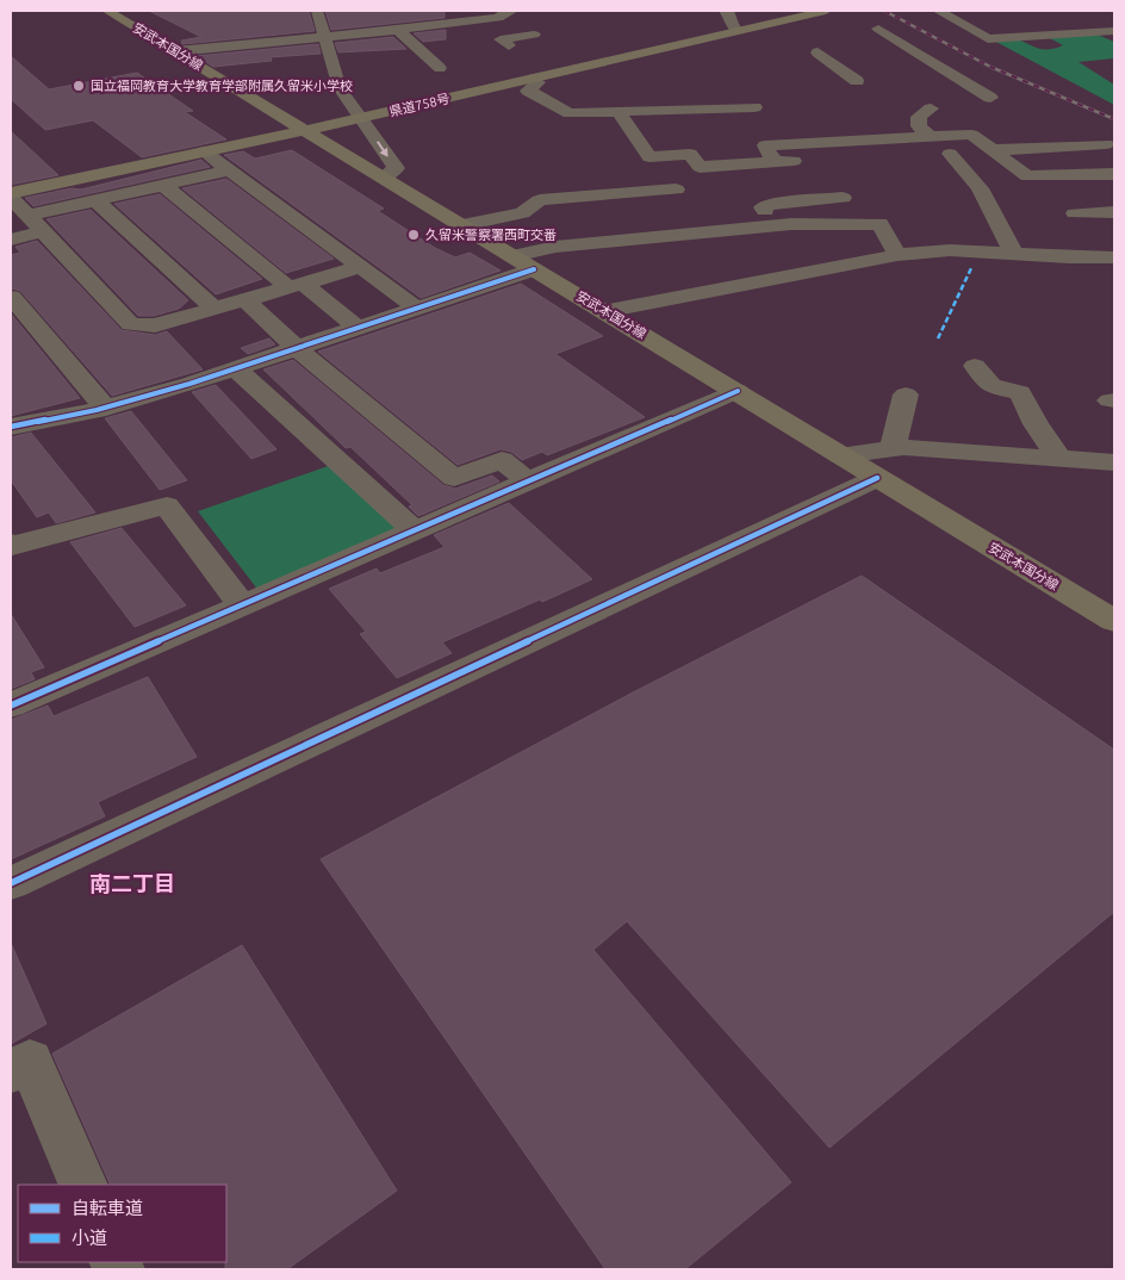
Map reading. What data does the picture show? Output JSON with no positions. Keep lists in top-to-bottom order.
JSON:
{
  "streets": {
    "main road": ["安武本国分線", "県道758号"]
  },
  "crossings": [
    ["安武本国分線", "県道758号"]
  ],
  "districts": ["南二丁目"],
  "places": ["国立福岡教育大学教育学部附属久留米小学校", "久留米警察署西町交番"],
  "legend": ["自転車道", "小道"]
}
